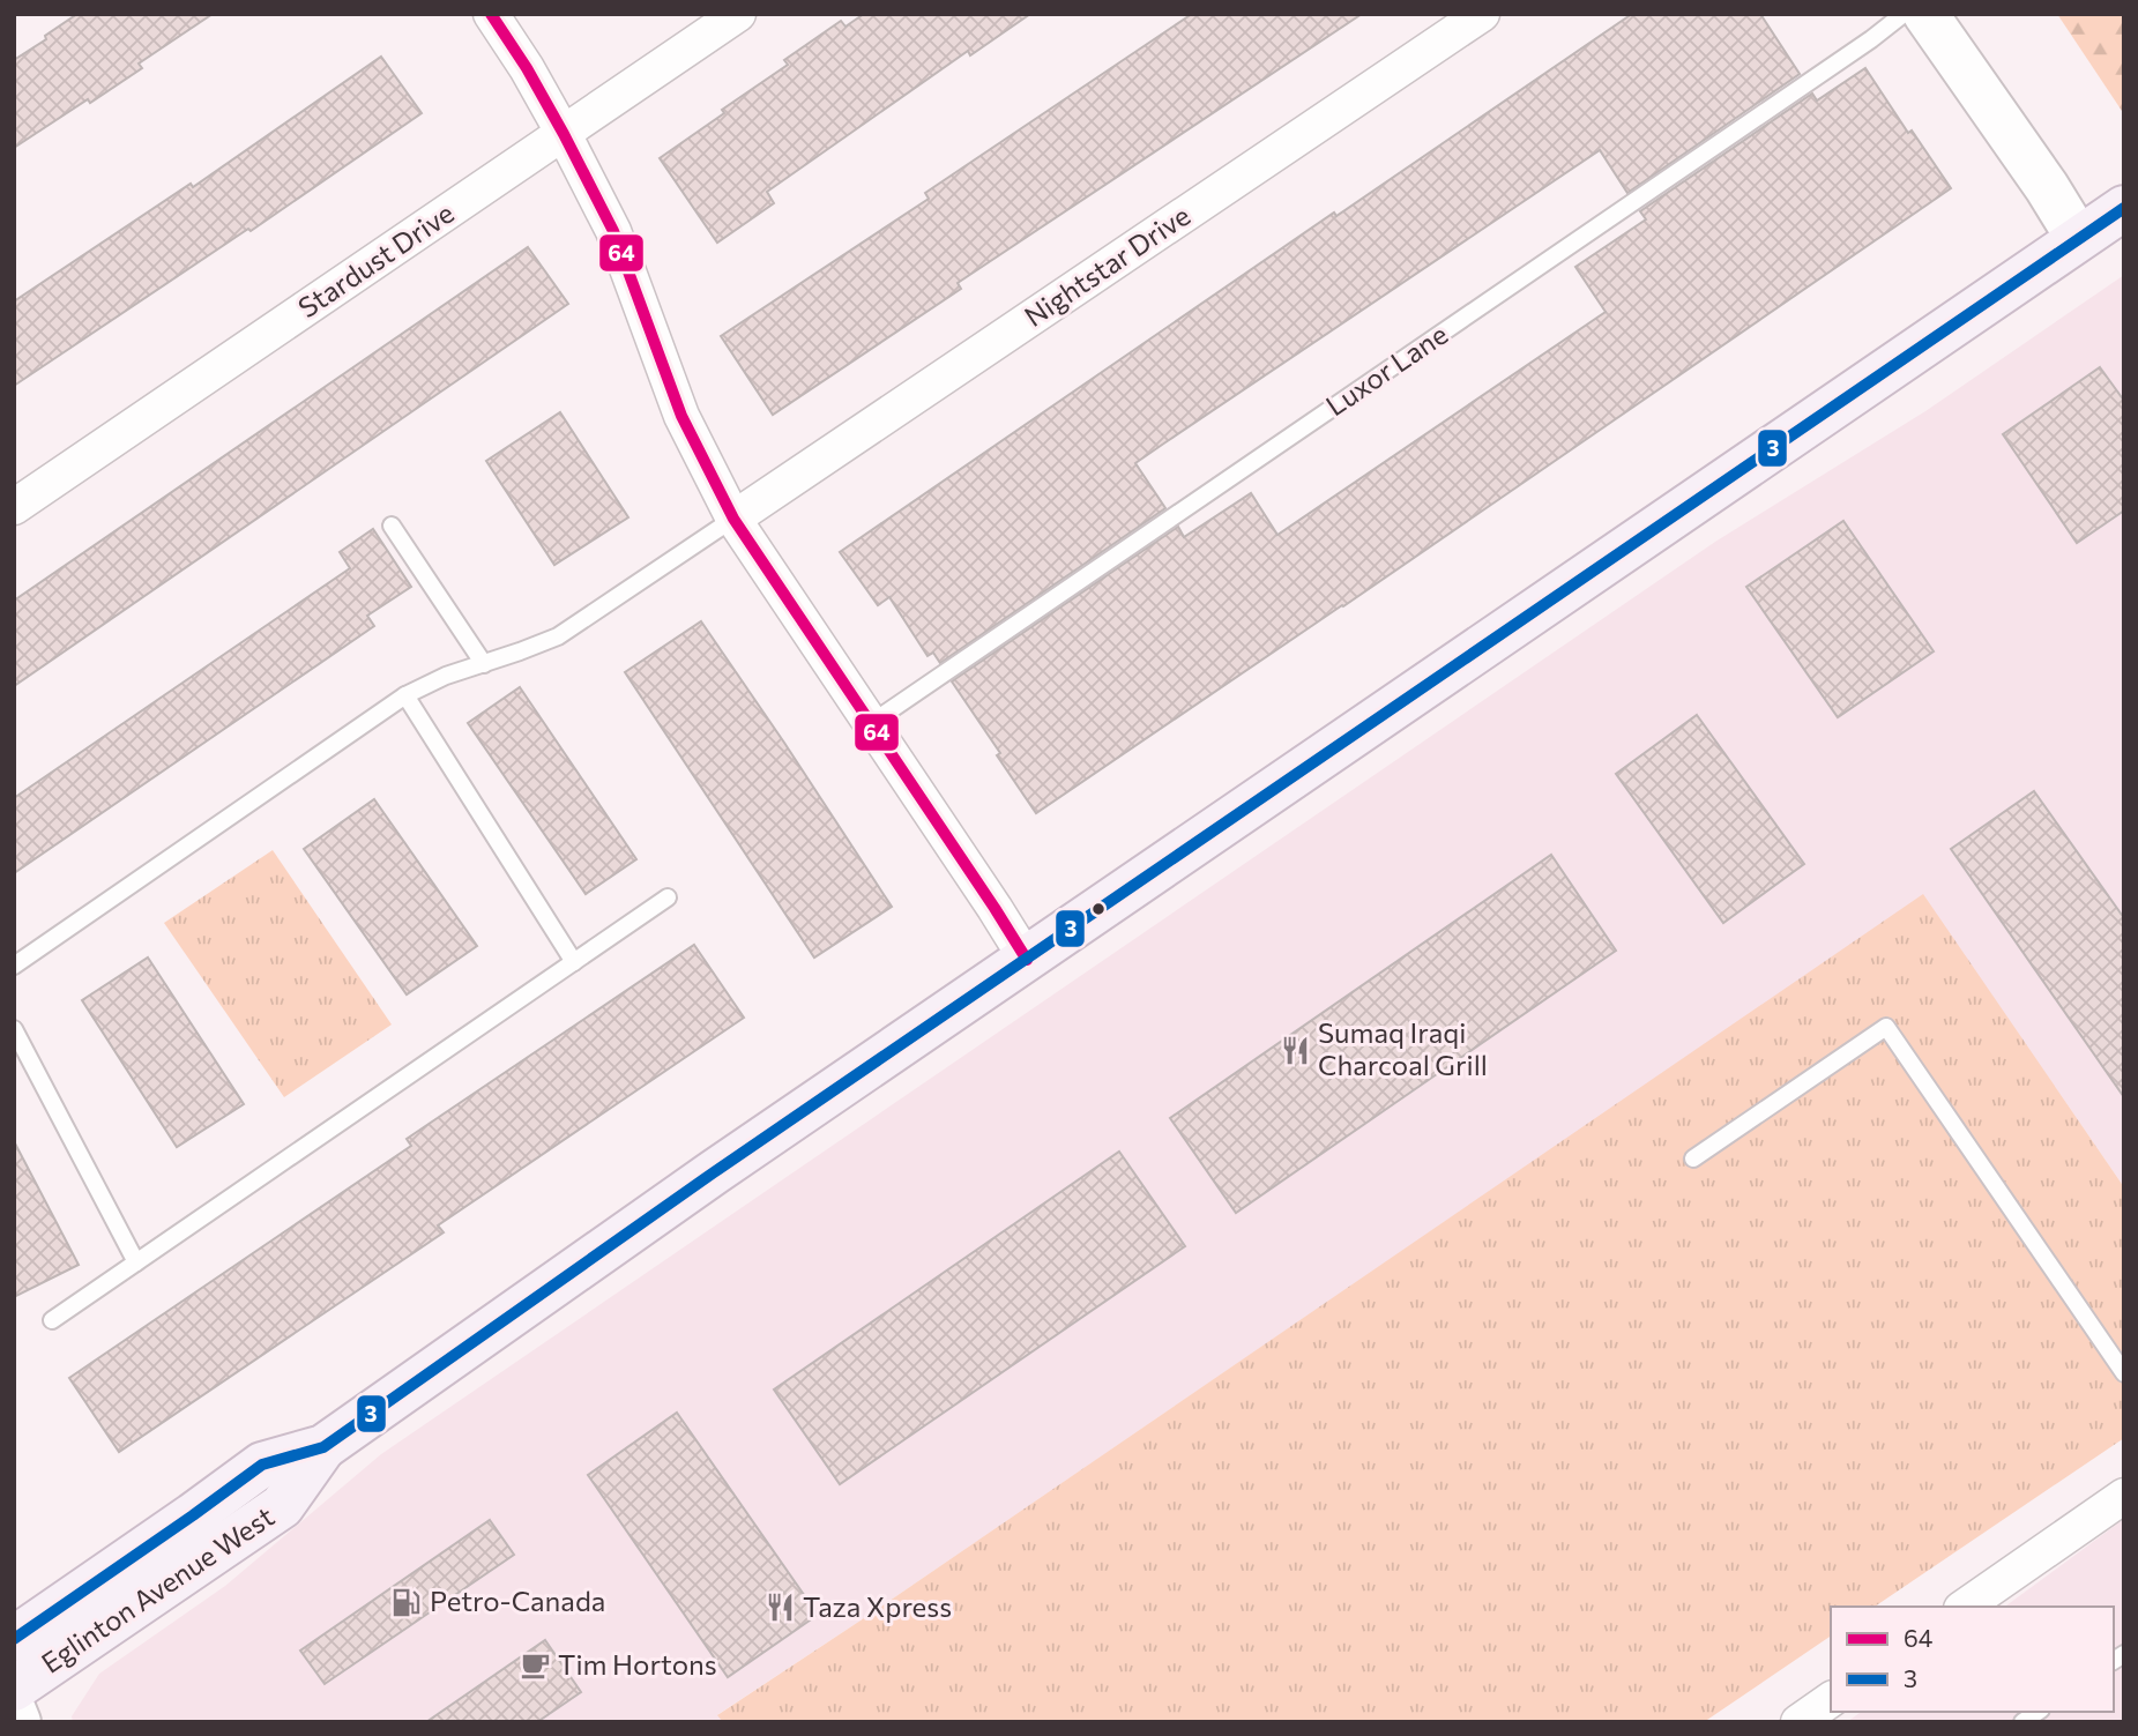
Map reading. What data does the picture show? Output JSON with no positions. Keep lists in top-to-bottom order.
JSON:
{
  "streets": {
    "main road": ["Eglinton Avenue West"],
    "street": ["Stardust Drive", "Nightstar Drive"],
    "lane": ["Luxor Lane"]
  },
  "places": {
    "restaurant": ["Sumaq Iraqi Charcoal Grill", "Taza Xpress"],
    "fuel station": ["Petro-Canada"],
    "cafe": ["Tim Hortons"]
  },
  "lines": ["transit line 64", "transit line 3"],
  "legend": ["64", "3"]
}
